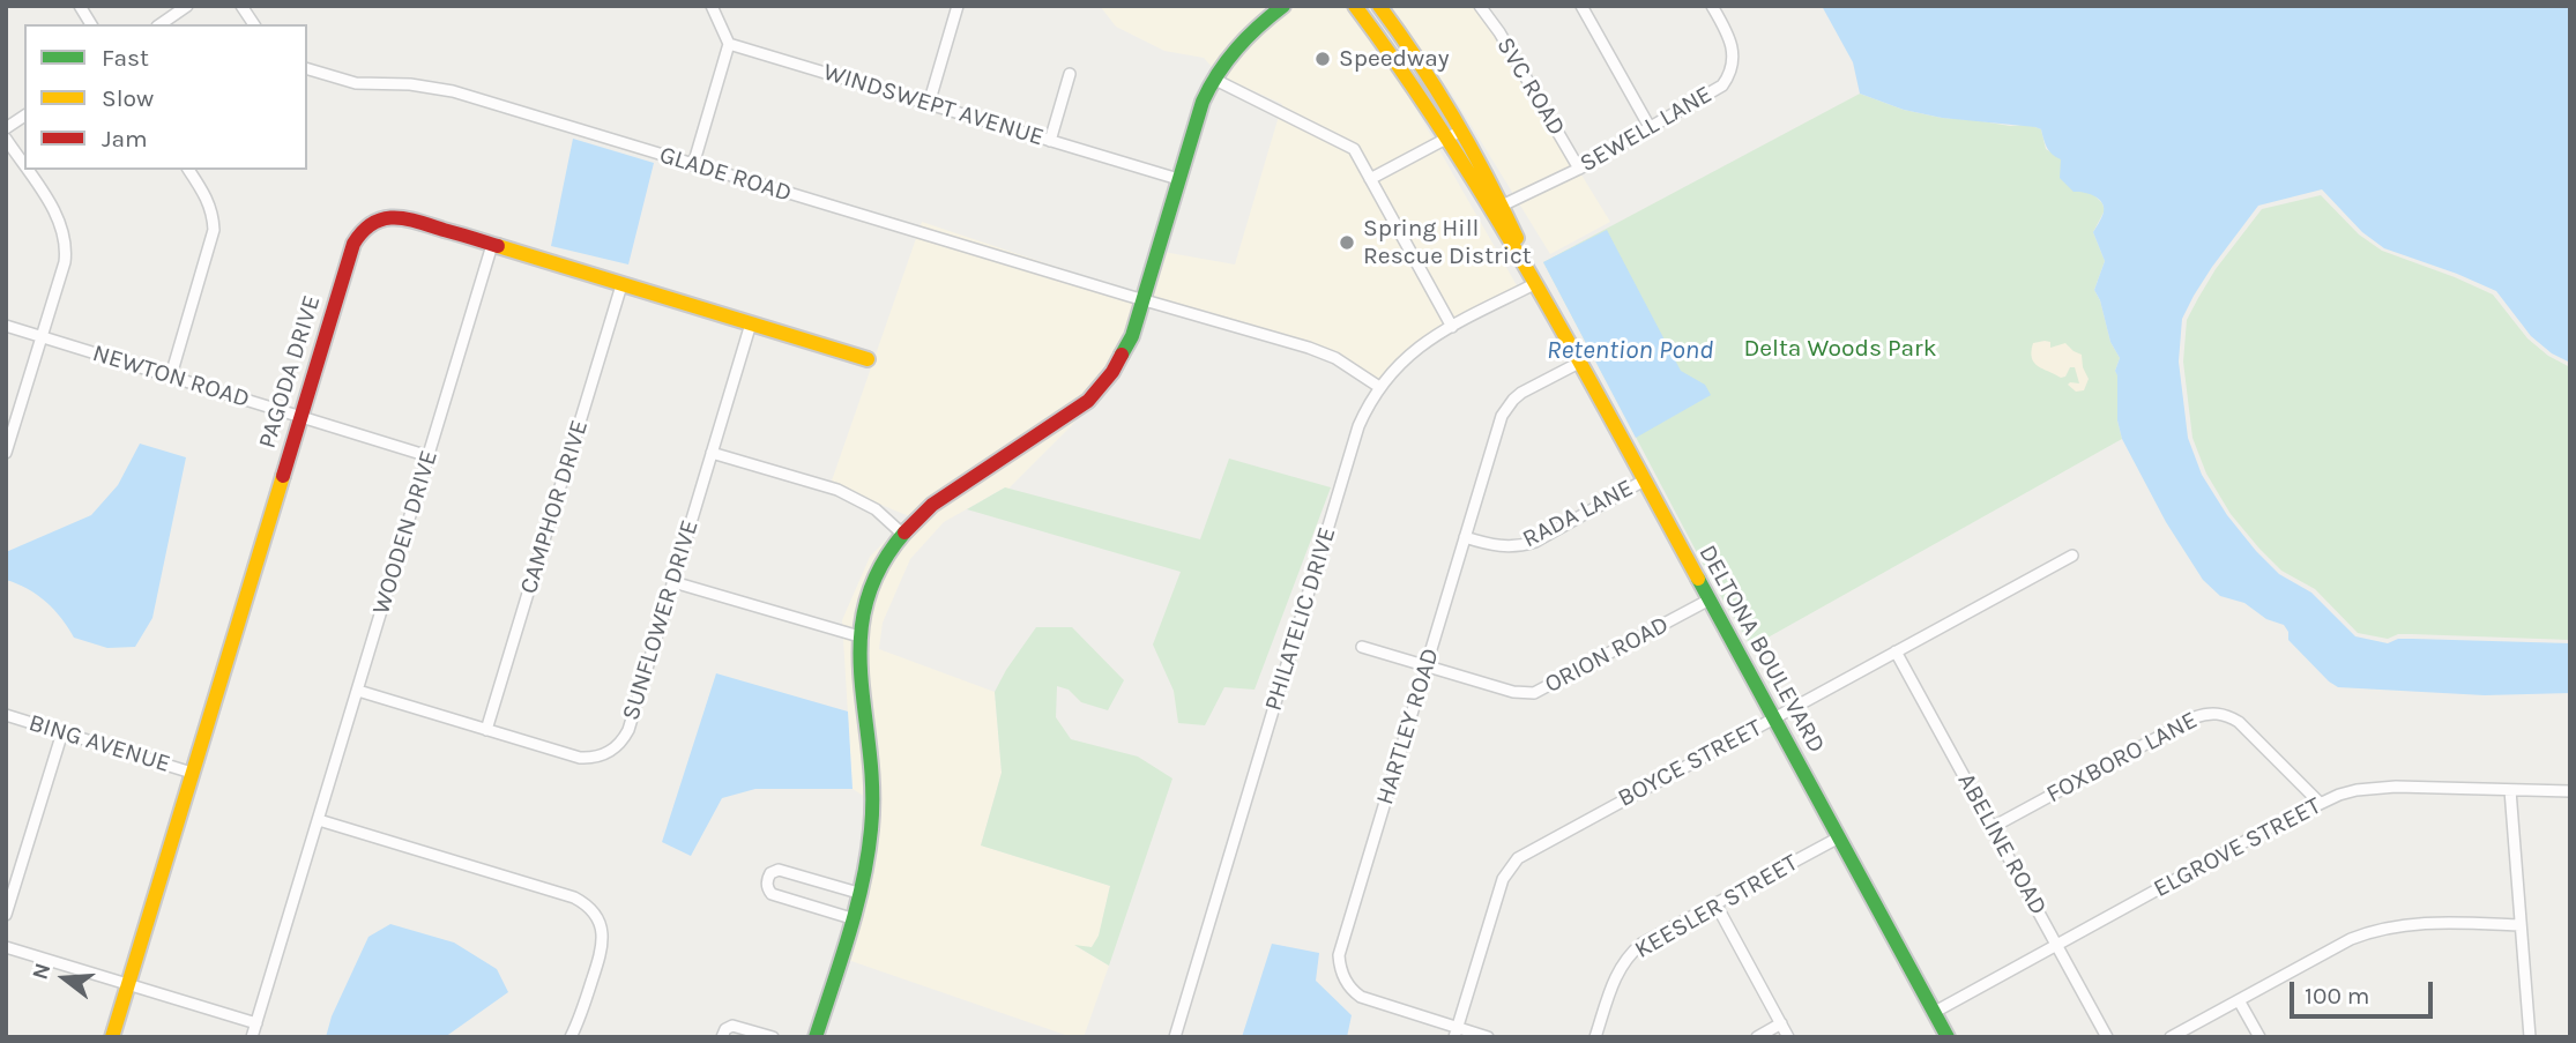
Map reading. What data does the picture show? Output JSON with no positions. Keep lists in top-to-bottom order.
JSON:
{
  "streets": {
    "main road": ["PAGODA DRIVE", "DELTONA BOULEVARD"],
    "street": [
      "SVC ROAD",
      "WINDSWEPT AVENUE",
      "SEWELL LANE",
      "GLADE ROAD",
      "NEWTON ROAD",
      "CAMPHOR DRIVE",
      "RADA LANE",
      "WOODEN DRIVE",
      "PHILATELIC DRIVE",
      "SUNFLOWER DRIVE",
      "ORION ROAD",
      "HARTLEY ROAD",
      "BING AVENUE",
      "FOXBORO LANE",
      "BOYCE STREET",
      "ABELINE ROAD",
      "ELGROVE STREET",
      "KEESLER STREET"
    ]
  },
  "crossings": [
    ["SVC ROAD", "SEWELL LANE"],
    ["SEWELL LANE", "DELTONA BOULEVARD"],
    ["GLADE ROAD", "PHILATELIC DRIVE"],
    ["PAGODA DRIVE", "NEWTON ROAD"],
    ["PAGODA DRIVE", "CAMPHOR DRIVE"],
    ["PAGODA DRIVE", "WOODEN DRIVE"],
    ["PAGODA DRIVE", "SUNFLOWER DRIVE"],
    ["PAGODA DRIVE", "BING AVENUE"],
    ["NEWTON ROAD", "WOODEN DRIVE"],
    ["CAMPHOR DRIVE", "SUNFLOWER DRIVE"],
    ["RADA LANE", "DELTONA BOULEVARD"],
    ["RADA LANE", "HARTLEY ROAD"],
    ["WOODEN DRIVE", "SUNFLOWER DRIVE"],
    ["PHILATELIC DRIVE", "DELTONA BOULEVARD"],
    ["DELTONA BOULEVARD", "ORION ROAD"],
    ["DELTONA BOULEVARD", "HARTLEY ROAD"],
    ["DELTONA BOULEVARD", "BOYCE STREET"],
    ["DELTONA BOULEVARD", "ELGROVE STREET"],
    ["DELTONA BOULEVARD", "KEESLER STREET"],
    ["ORION ROAD", "HARTLEY ROAD"],
    ["HARTLEY ROAD", "BOYCE STREET"],
    ["FOXBORO LANE", "ABELINE ROAD"],
    ["FOXBORO LANE", "ELGROVE STREET"],
    ["BOYCE STREET", "ABELINE ROAD"],
    ["ABELINE ROAD", "ELGROVE STREET"]
  ],
  "water": ["Retention Pond"],
  "parks": ["Delta Woods Park"],
  "places": ["Speedway", "Spring Hill Rescue District"],
  "legend": ["Fast", "Slow", "Jam"],
  "scale_bar": "100 m",
  "north": "left"
}
